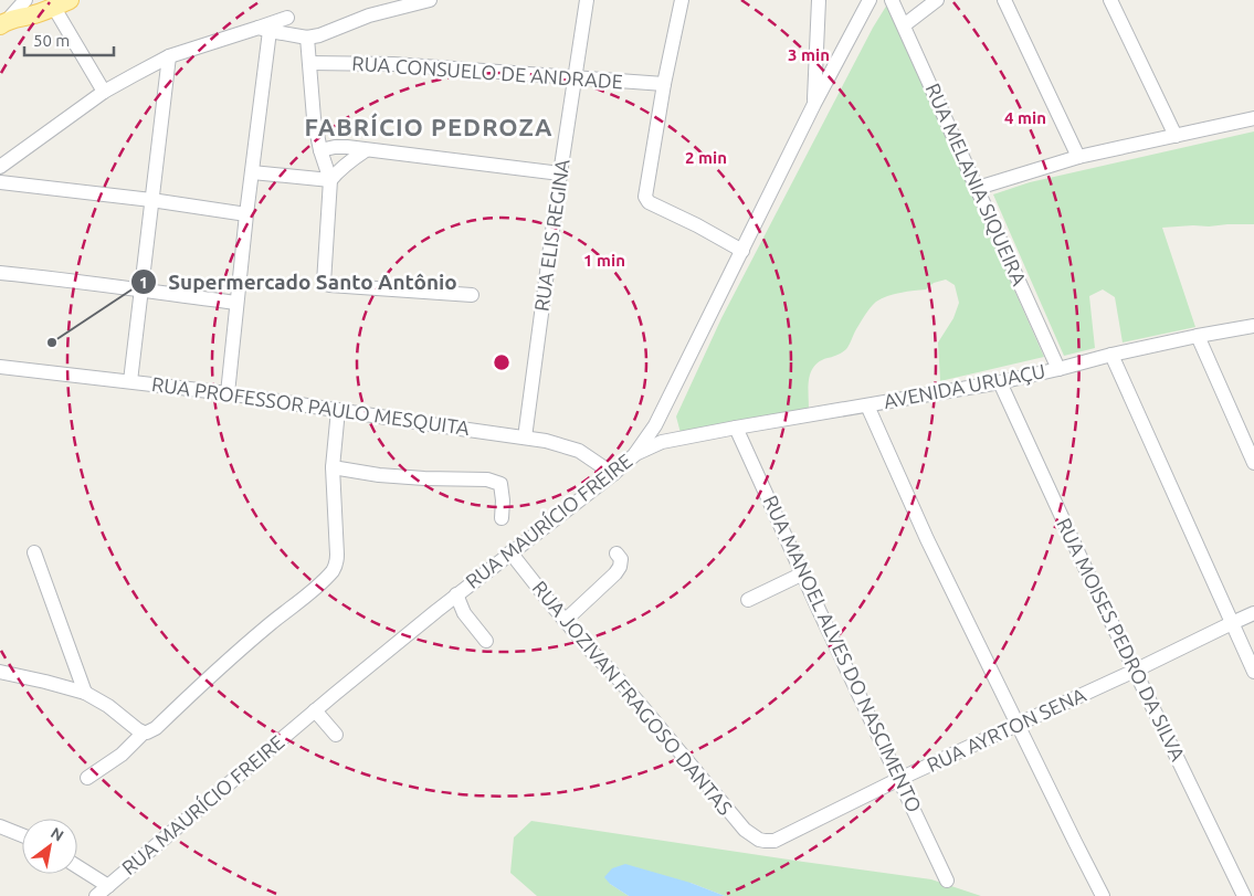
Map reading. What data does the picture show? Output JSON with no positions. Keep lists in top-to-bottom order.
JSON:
{
  "streets": {
    "street": [
      "RUA CONSUELO DE ANDRADE",
      "RUA MELANIA SIQUEIRA",
      "RUA ELIS REGINA",
      "AVENIDA URUAÇU",
      "RUA PROFESSOR PAULO MESQUITA",
      "RUA MAURÍCIO FREIRE",
      "RUA MOISES PEDRO DA SILVA",
      "RUA MANOEL ALVES DO NASCIMENTO",
      "RUA JOZIVAN FRAGOSO DANTAS",
      "RUA AYRTON SENA"
    ]
  },
  "crossings": [
    ["RUA CONSUELO DE ANDRADE", "RUA ELIS REGINA"],
    ["RUA MELANIA SIQUEIRA", "AVENIDA URUAÇU"],
    ["RUA ELIS REGINA", "RUA PROFESSOR PAULO MESQUITA"],
    ["AVENIDA URUAÇU", "RUA MAURÍCIO FREIRE"],
    ["AVENIDA URUAÇU", "RUA MOISES PEDRO DA SILVA"],
    ["AVENIDA URUAÇU", "RUA MANOEL ALVES DO NASCIMENTO"],
    ["RUA PROFESSOR PAULO MESQUITA", "RUA MAURÍCIO FREIRE"],
    ["RUA MAURÍCIO FREIRE", "RUA JOZIVAN FRAGOSO DANTAS"],
    ["RUA MOISES PEDRO DA SILVA", "RUA AYRTON SENA"],
    ["RUA MANOEL ALVES DO NASCIMENTO", "RUA AYRTON SENA"],
    ["RUA JOZIVAN FRAGOSO DANTAS", "RUA AYRTON SENA"]
  ],
  "districts": ["FABRÍCIO PEDROZA"],
  "places": ["Supermercado Santo Antônio"],
  "scale_bar": "50 m",
  "north": "top right",
  "rings": [
    "3 min",
    "4 min",
    "2 min",
    "1 min"
  ]
}
